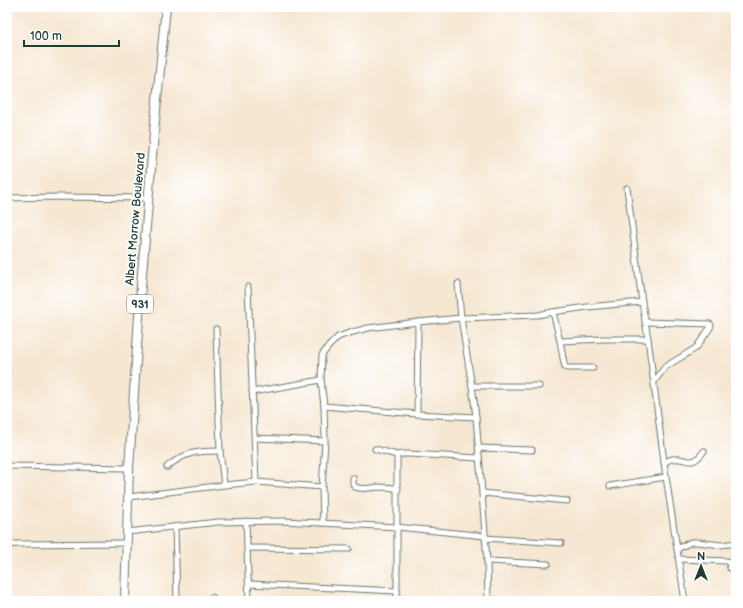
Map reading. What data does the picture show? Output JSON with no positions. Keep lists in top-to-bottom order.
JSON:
{
  "streets": {
    "main road": ["Albert Morrow Boulevard", "931"]
  },
  "scale_bar": "100 m",
  "north": "top"
}
